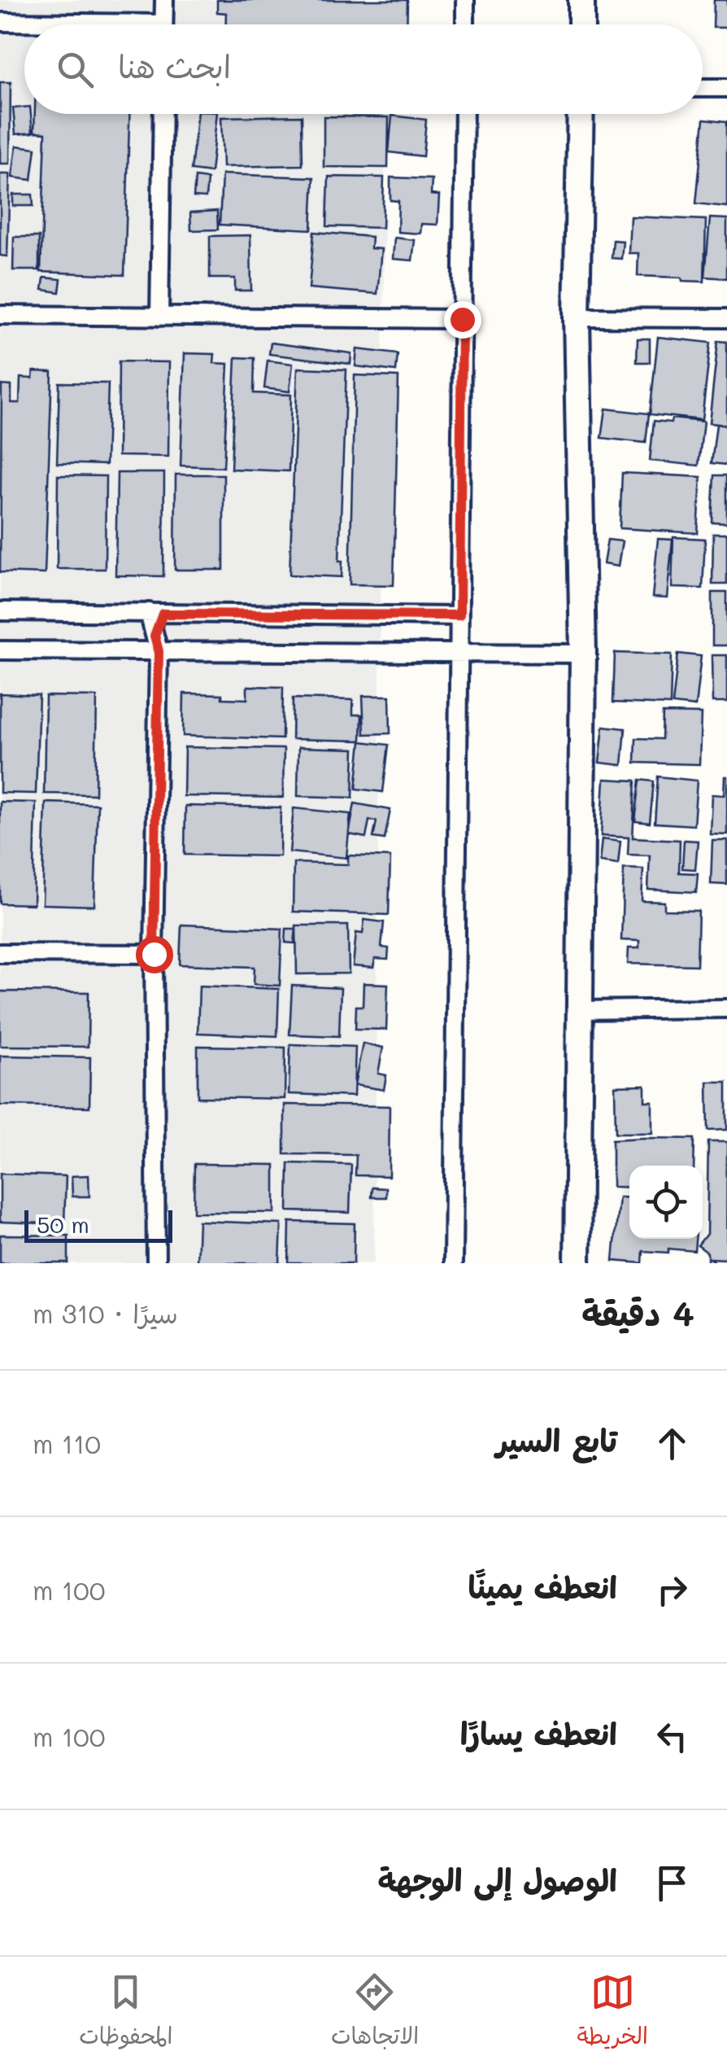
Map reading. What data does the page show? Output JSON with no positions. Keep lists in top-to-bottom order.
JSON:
{
  "scale_bar": "50 m",
  "page": {
    "search": "ابحث هنا",
    "scale": "50 m",
    "heading": ["4 دقيقة", "سيرًا · 310 m"],
    "list": [
      ["تابع السير", "110 m"],
      ["انعطف يمينًا", "100 m"],
      ["انعطف يسارًا", "100 m"],
      "الوصول إلى الوجهة"
    ],
    "nav": ["الخريطة", "الاتجاهات", "المحفوظات"]
  }
}
